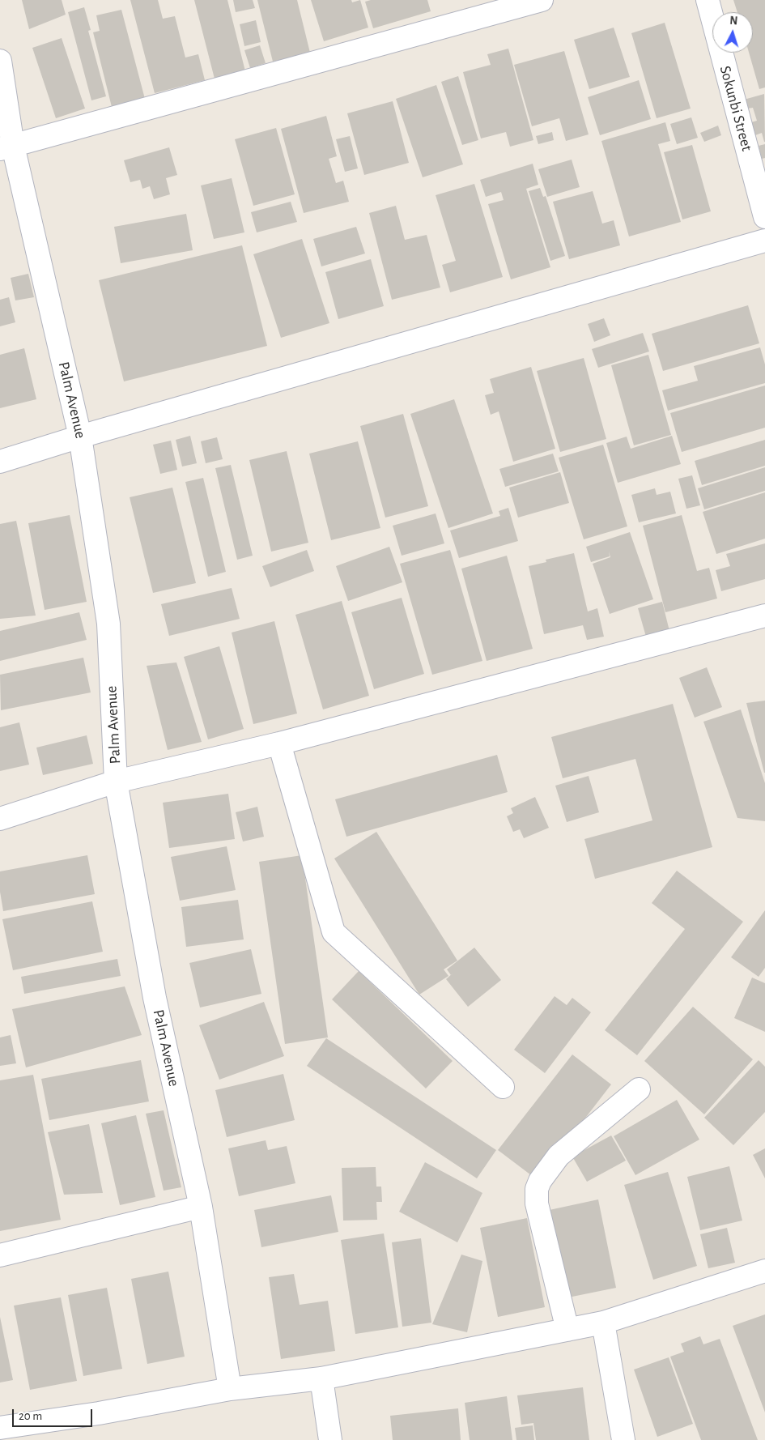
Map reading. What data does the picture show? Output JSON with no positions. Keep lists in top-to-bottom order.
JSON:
{
  "streets": {
    "street": ["Sokunbi Street", "Palm Avenue"]
  },
  "scale_bar": "20 m",
  "north": "top"
}
